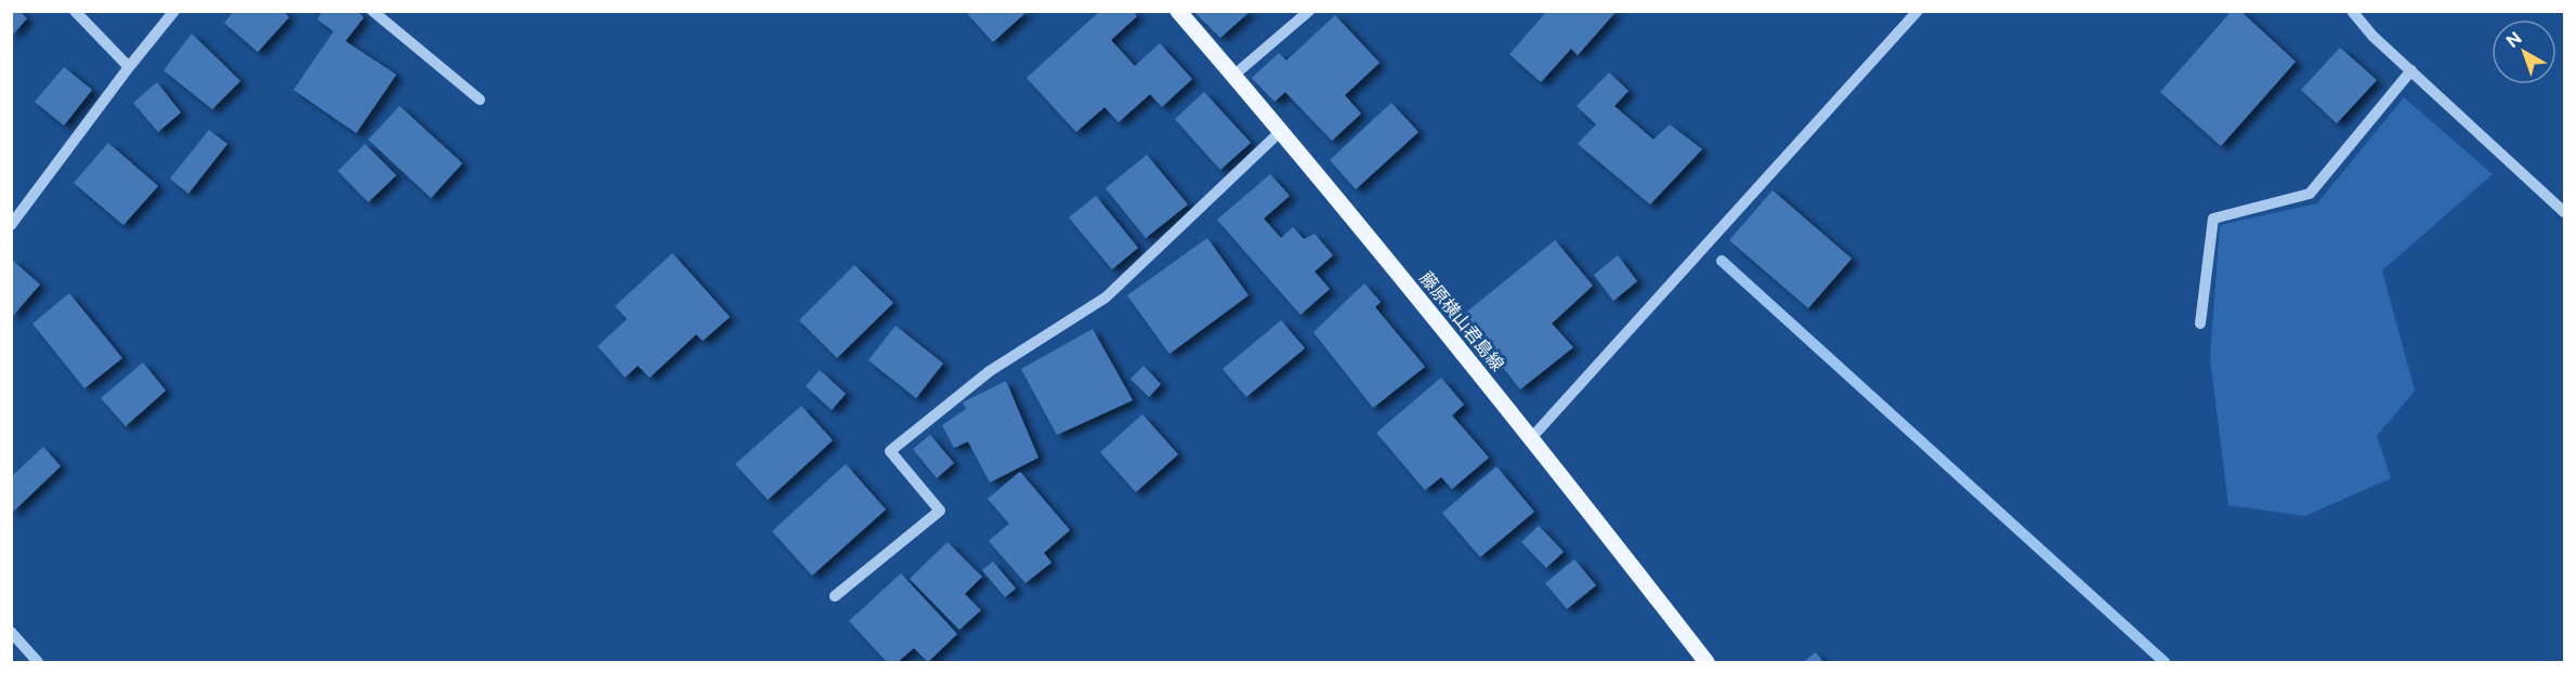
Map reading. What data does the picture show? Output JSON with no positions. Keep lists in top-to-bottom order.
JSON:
{
  "streets": {
    "main road": ["藤原横山君島線"]
  },
  "north": "top left"
}
